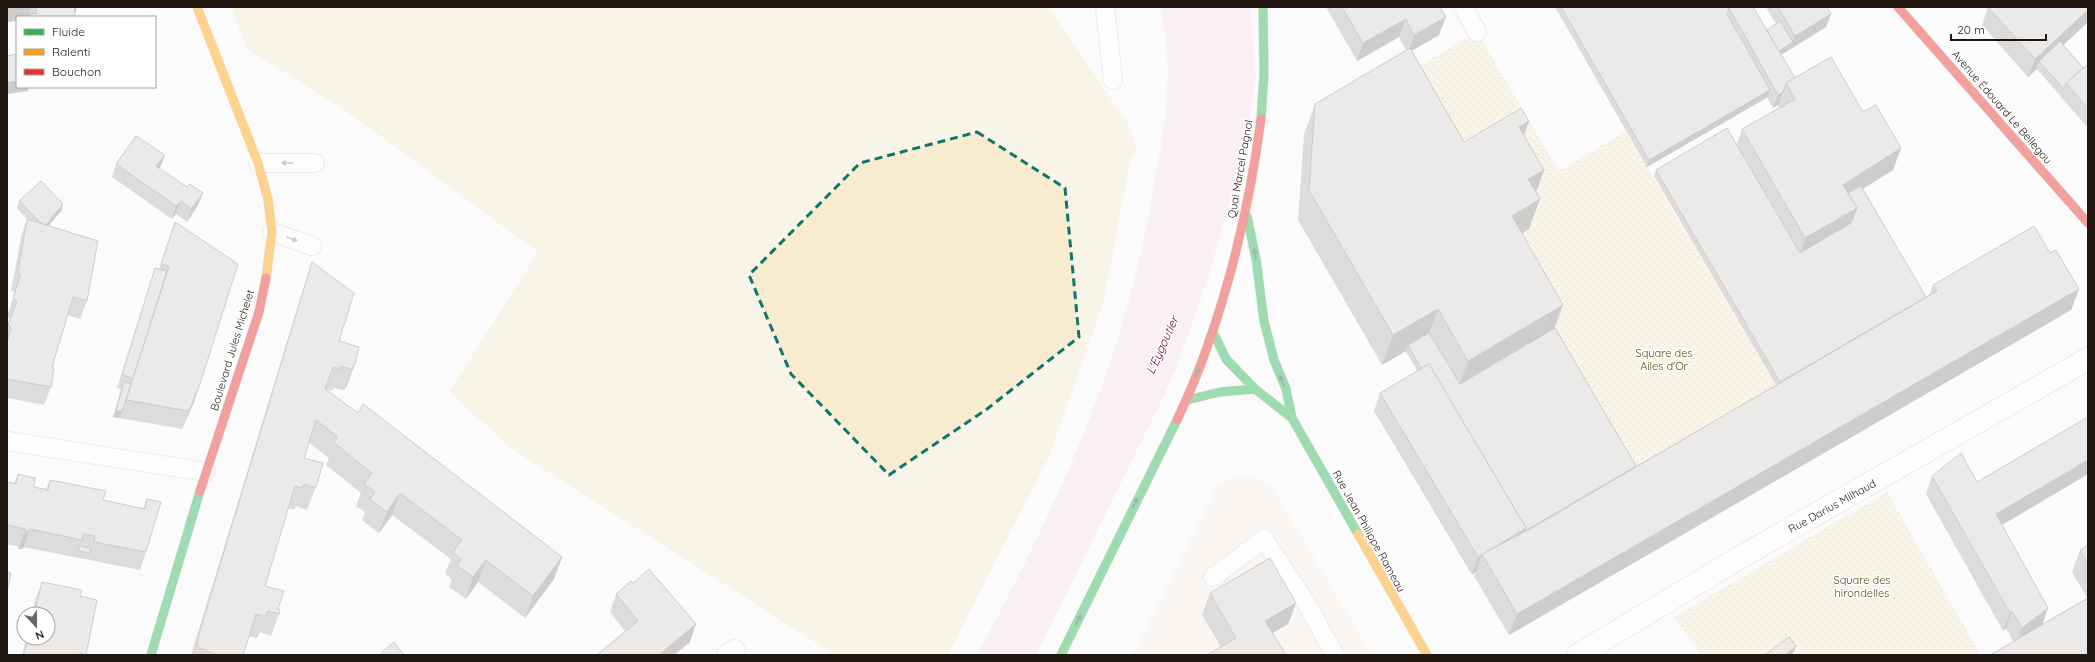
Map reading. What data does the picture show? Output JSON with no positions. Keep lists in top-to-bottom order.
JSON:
{
  "streets": {
    "street": [
      "Avenue Édouard Le Bellegou",
      "Quai Marcel Pagnol",
      "Boulevard Jules Michelet",
      "Rue Darius Milhaud",
      "Rue Jean Philippe Rameau"
    ]
  },
  "crossings": [
    ["Quai Marcel Pagnol", "Rue Jean Philippe Rameau"]
  ],
  "one_way": ["Quai Marcel Pagnol"],
  "water": ["L'Eygoutier"],
  "parks": ["Square des Ailes d'Or", "Square des hirondelles"],
  "legend": ["Fluide", "Ralenti", "Bouchon"],
  "scale_bar": "20 m",
  "north": "bottom"
}
